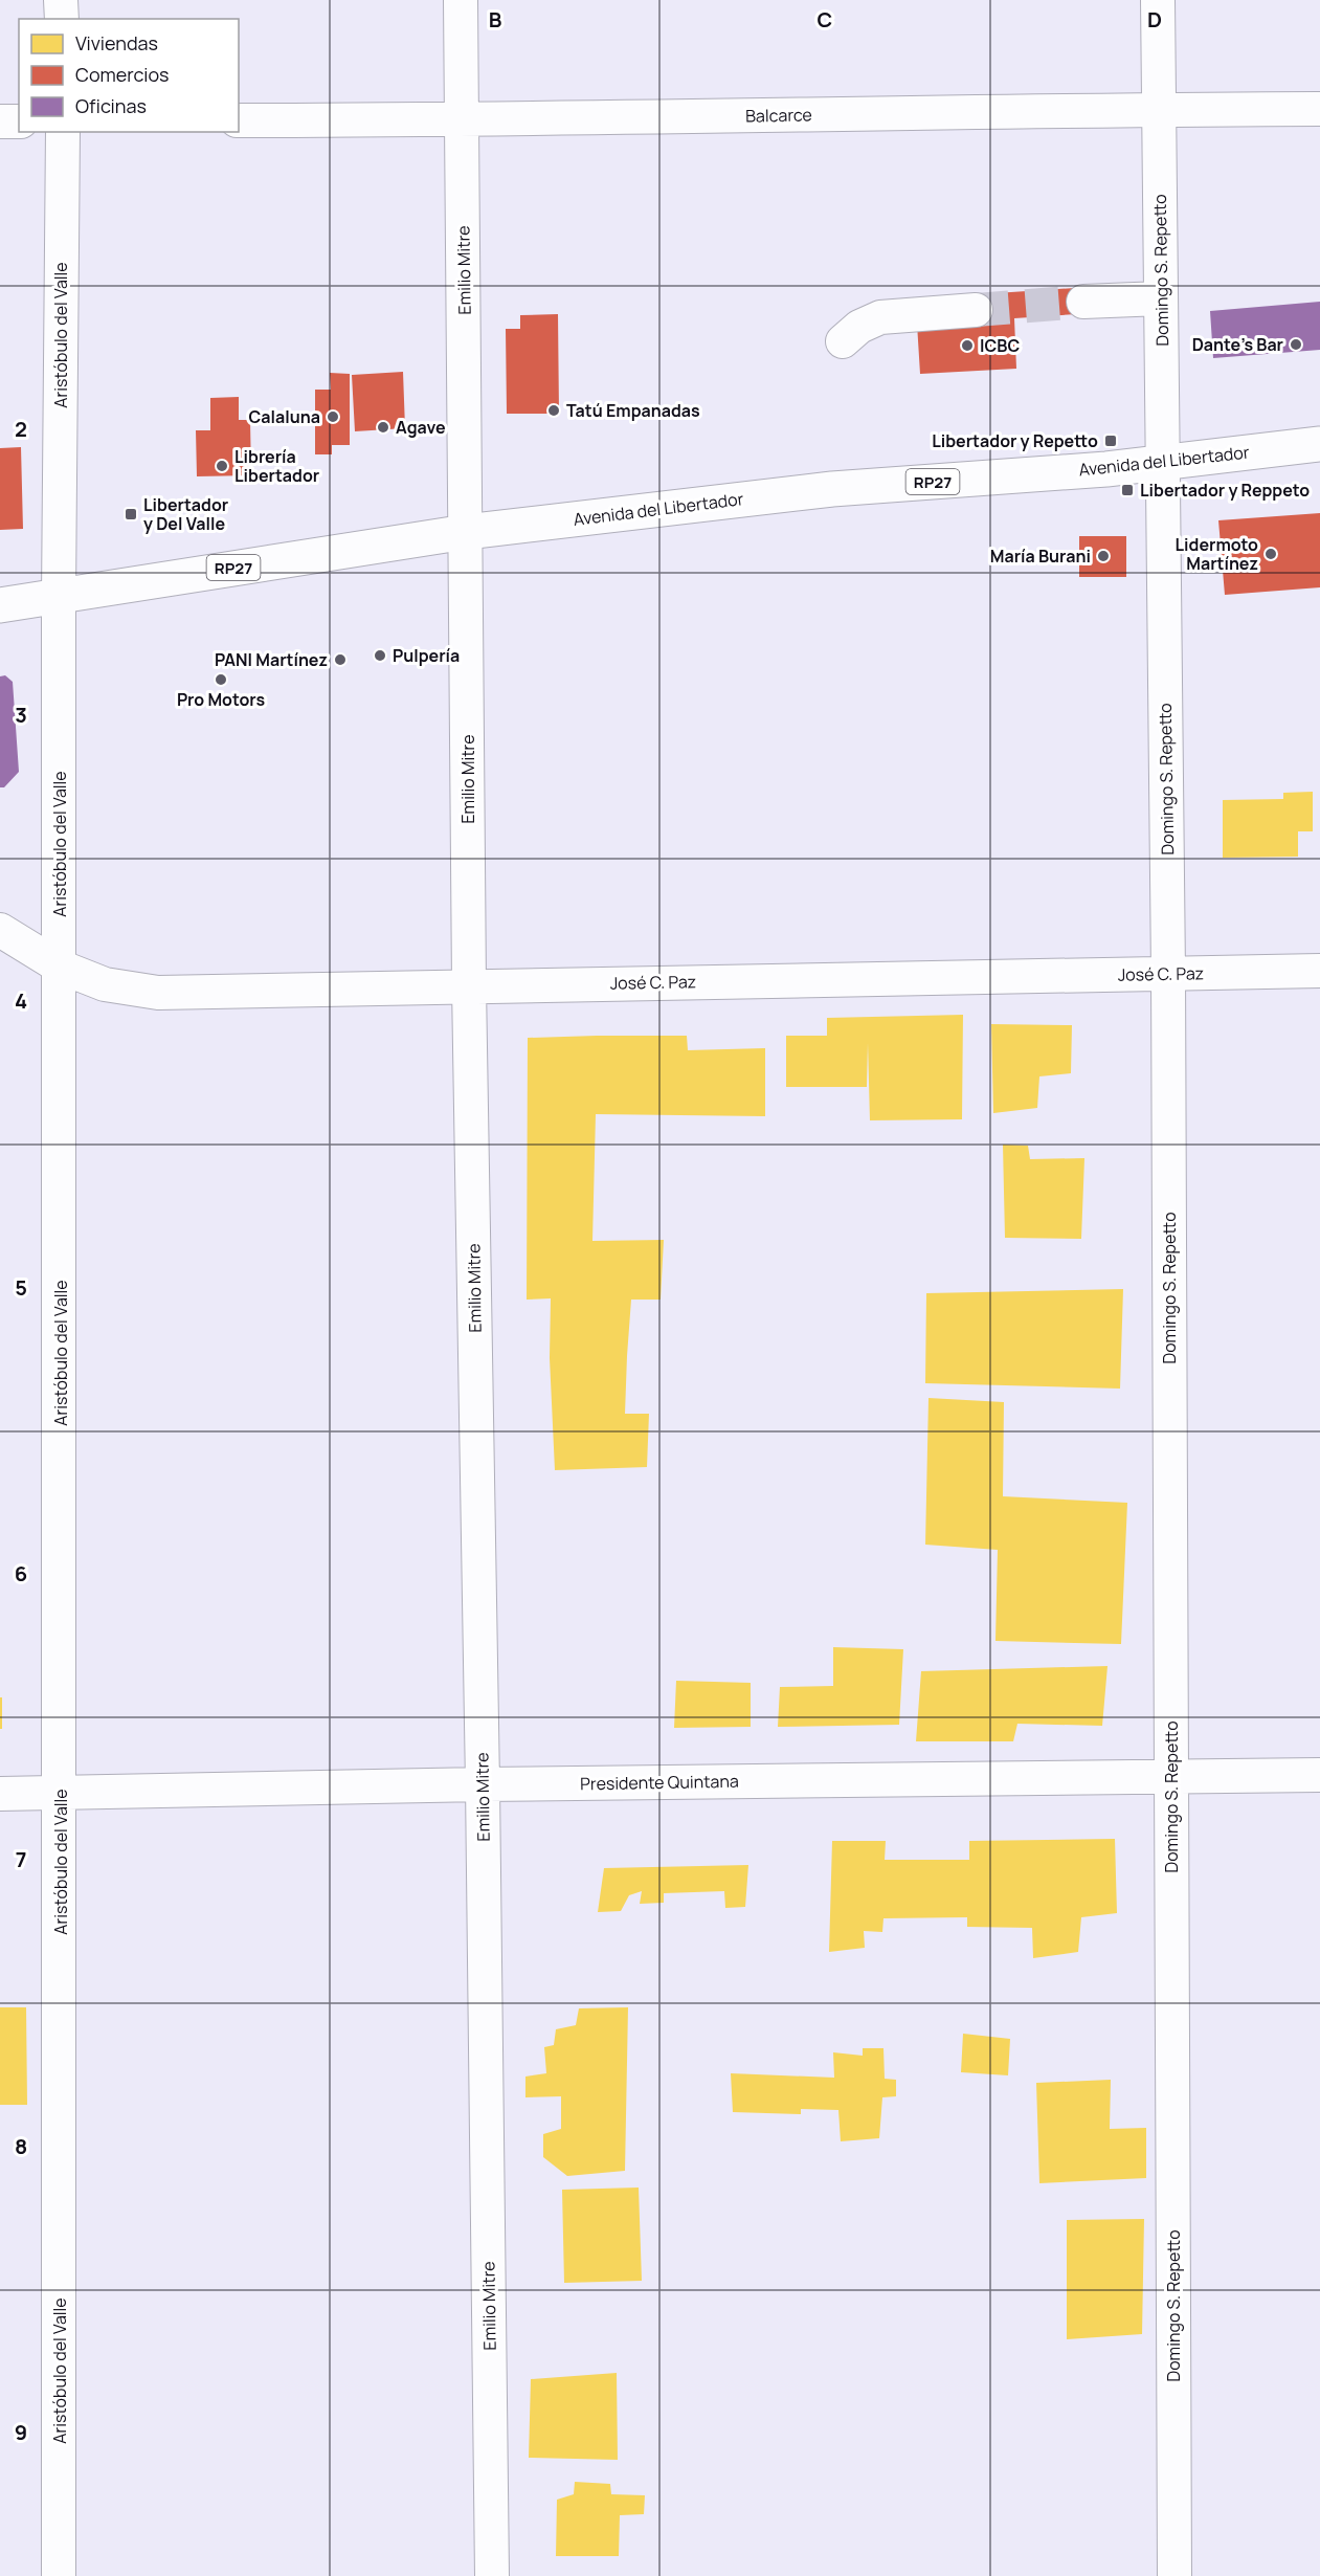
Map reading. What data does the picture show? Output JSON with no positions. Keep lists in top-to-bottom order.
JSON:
{
  "streets": {
    "main road": ["Avenida del Libertador", "RP27"],
    "street": [
      "Balcarce",
      "Emilio Mitre",
      "Domingo S. Repetto",
      "Aristóbulo del Valle",
      "José C. Paz",
      "Presidente Quintana"
    ]
  },
  "crossings": [
    ["Balcarce", "Emilio Mitre"],
    ["Balcarce", "Domingo S. Repetto"],
    ["Emilio Mitre", "Avenida del Libertador"],
    ["Emilio Mitre", "José C. Paz"],
    ["Emilio Mitre", "Presidente Quintana"],
    ["Domingo S. Repetto", "Avenida del Libertador"],
    ["Domingo S. Repetto", "José C. Paz"],
    ["Domingo S. Repetto", "Presidente Quintana"],
    ["Aristóbulo del Valle", "Avenida del Libertador"],
    ["Aristóbulo del Valle", "José C. Paz"],
    ["Aristóbulo del Valle", "Presidente Quintana"]
  ],
  "places": {
    "other": [
      "Dante's Bar",
      "ICBC",
      "Tatú Empanadas",
      "Calaluna",
      "Agave",
      "Librería Libertador",
      "Lidermoto Martínez",
      "María Burani",
      "Pulpería",
      "PANI Martínez",
      "Pro Motors"
    ],
    "transit": ["Libertador y Repetto", "Libertador y Reppeto", "Libertador y Del Valle"]
  },
  "legend": ["Viviendas", "Comercios", "Oficinas"],
  "grid": {
    "columns": ["B", "C", "D"],
    "rows": [
      "2",
      "3",
      "4",
      "5",
      "6",
      "7",
      "8",
      "9"
    ]
  }
}
